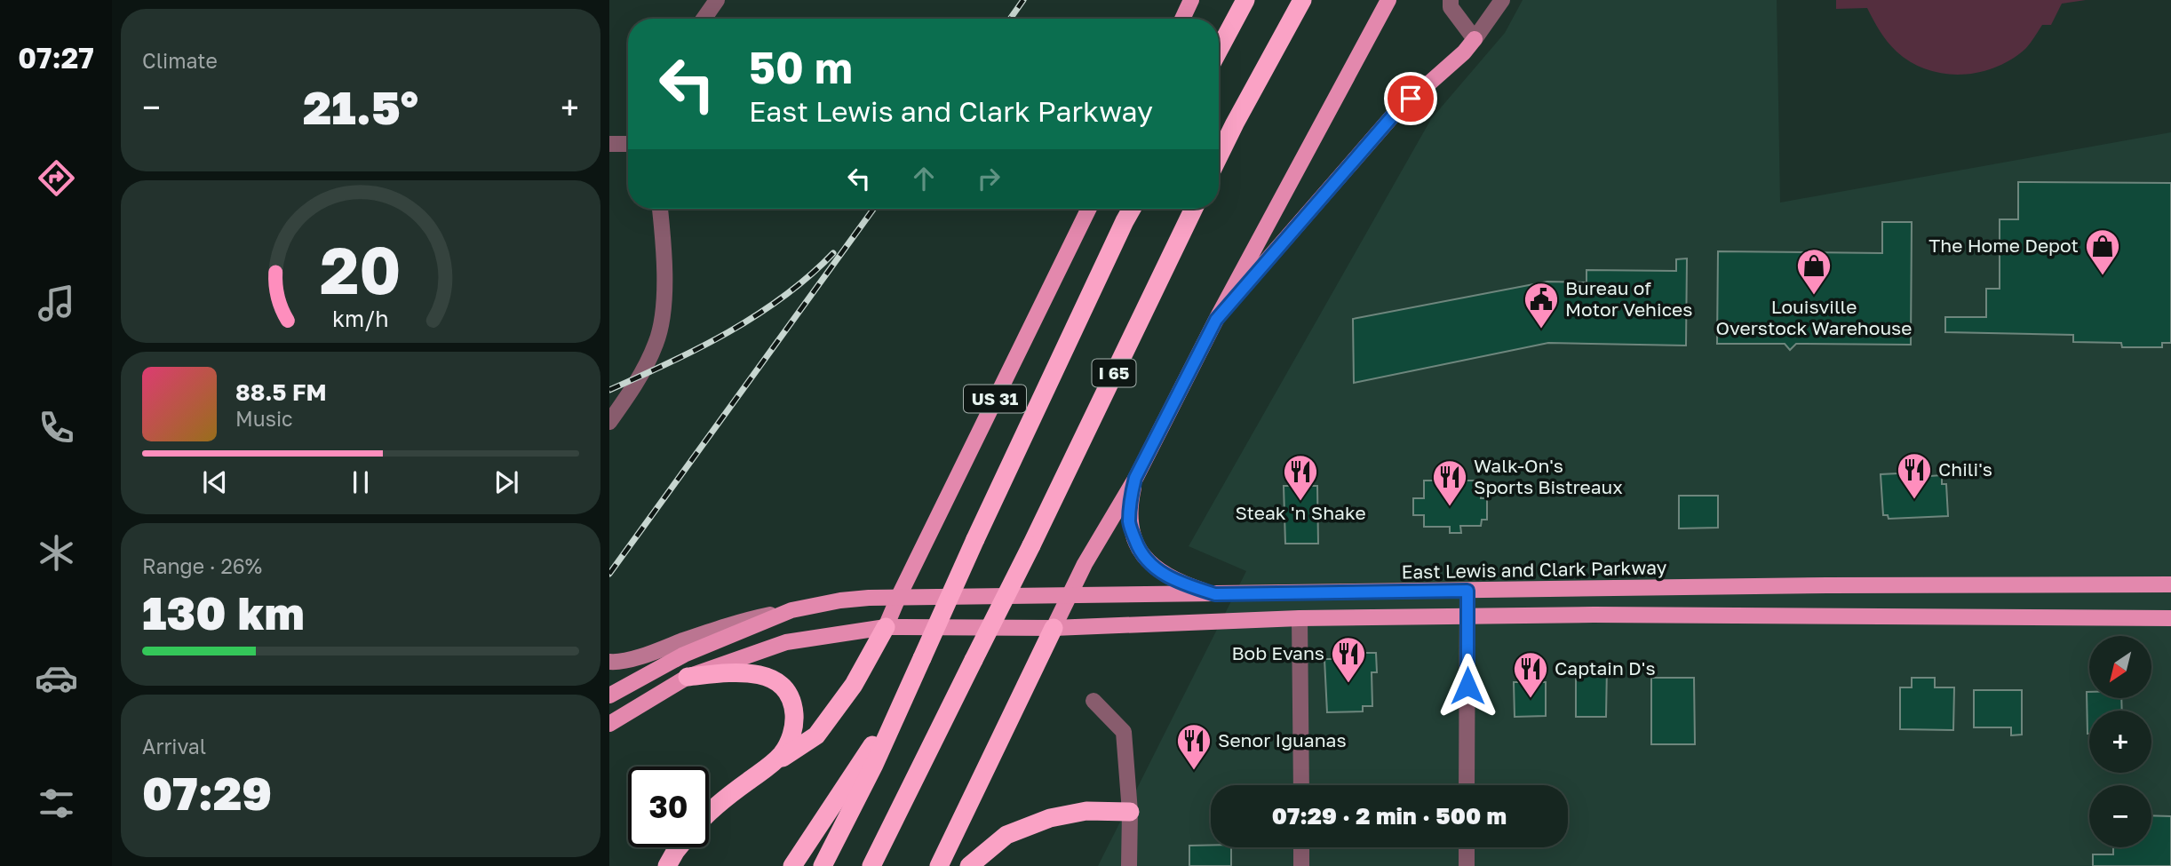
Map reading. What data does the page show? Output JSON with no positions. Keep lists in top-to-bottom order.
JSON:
{
  "streets": {
    "highway": ["I 65"],
    "main road": ["US 31", "East Lewis and Clark Parkway"]
  },
  "crossings": [
    ["US 31", "East Lewis and Clark Parkway"]
  ],
  "places": {
    "shop": ["The Home Depot", "Louisville Overstock Warehouse"],
    "public building": ["Bureau of Motor Vehices"],
    "restaurant": [
      "Chili's",
      "Steak 'n Shake",
      "Walk-On's Sports Bistreaux",
      "Bob Evans",
      "Captain D's",
      "Senor Iguanas"
    ]
  },
  "north": "bottom left",
  "page": {
    "tabs": "07:27",
    "tile": [
      "Climate",
      ["Range · 26%", "130 km"],
      ["Arrival", "07:29"]
    ],
    "turn": ["50 m", "East Lewis and Clark Parkway"],
    "heat": ["−", "21.5°", "+"],
    "song": ["88.5 FM", "Music"],
    "map_buttons": ["+", "−"],
    "limit": "30",
    "trip": "07:29 · 2 min · 500 m",
    "gauge": ["20", "km/h"]
  }
}
